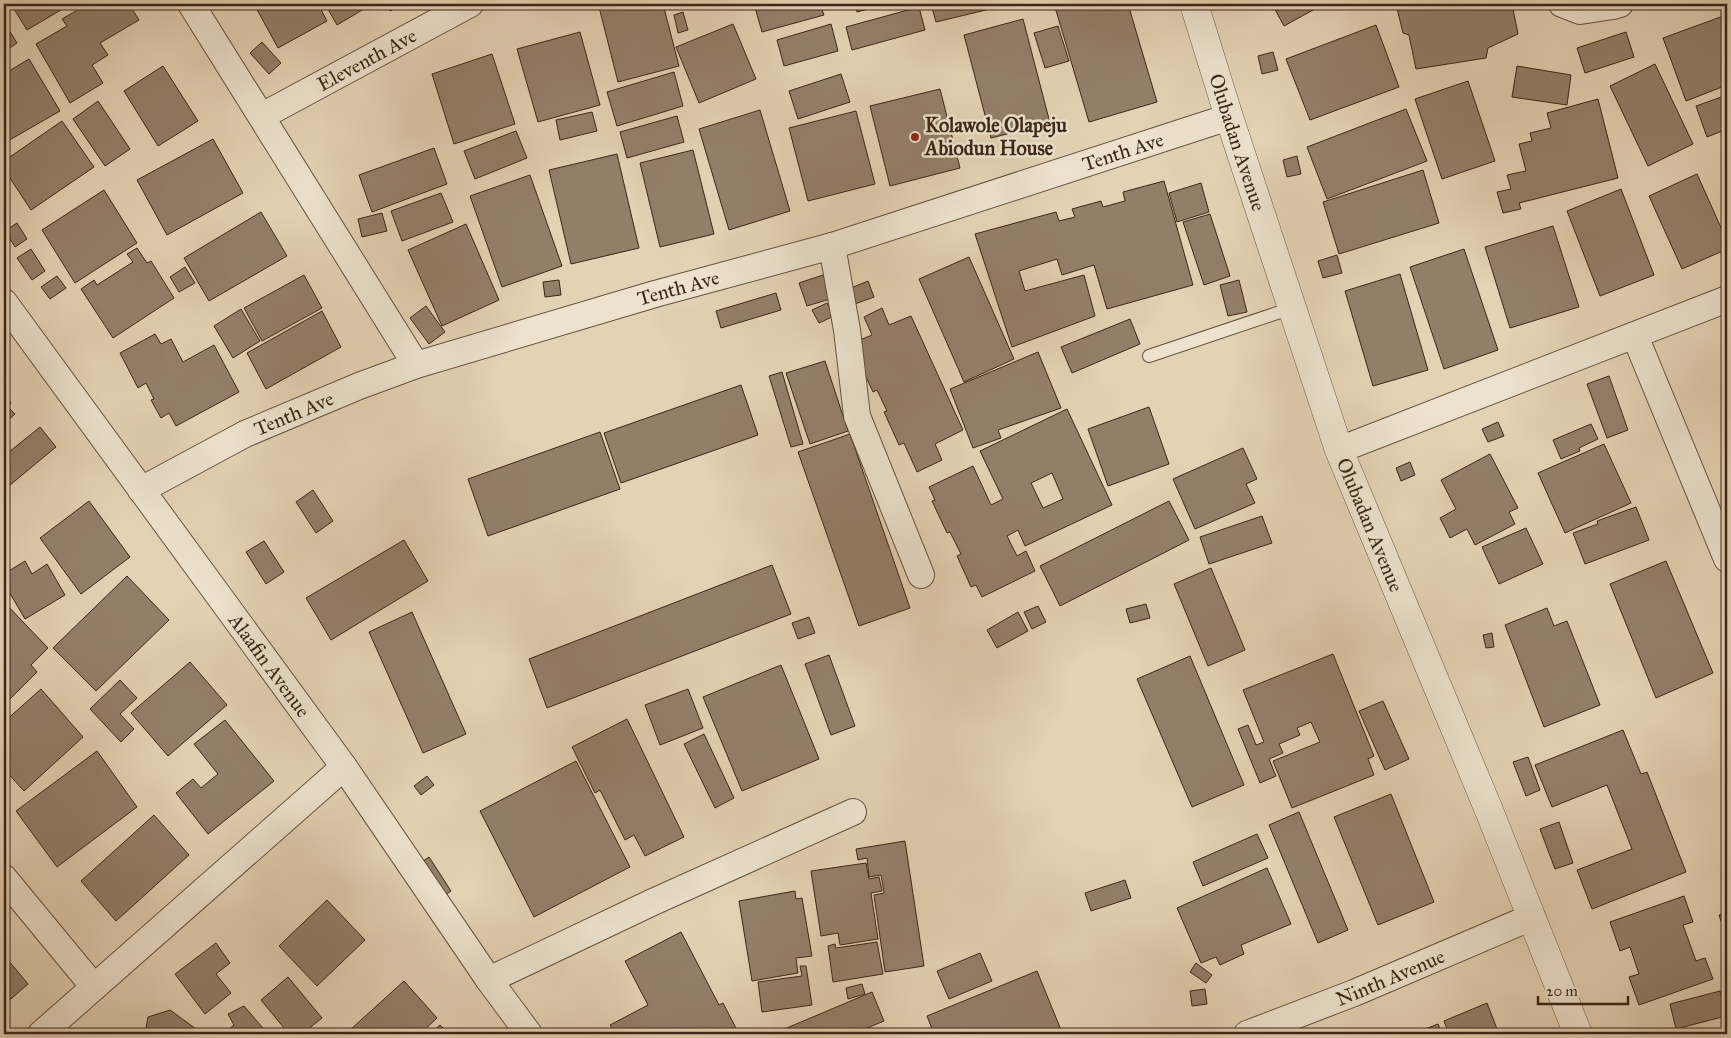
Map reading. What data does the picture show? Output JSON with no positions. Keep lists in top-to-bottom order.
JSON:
{
  "streets": {
    "street": [
      "Eleventh Ave",
      "Olubadan Avenue",
      "Tenth Ave",
      "Alaafin Avenue",
      "Ninth Avenue"
    ]
  },
  "crossings": [
    ["Olubadan Avenue", "Tenth Ave"],
    ["Olubadan Avenue", "Ninth Avenue"],
    ["Tenth Ave", "Alaafin Avenue"]
  ],
  "places": ["Kolawole Olapeju Abiodun House"],
  "scale_bar": "20 m"
}
